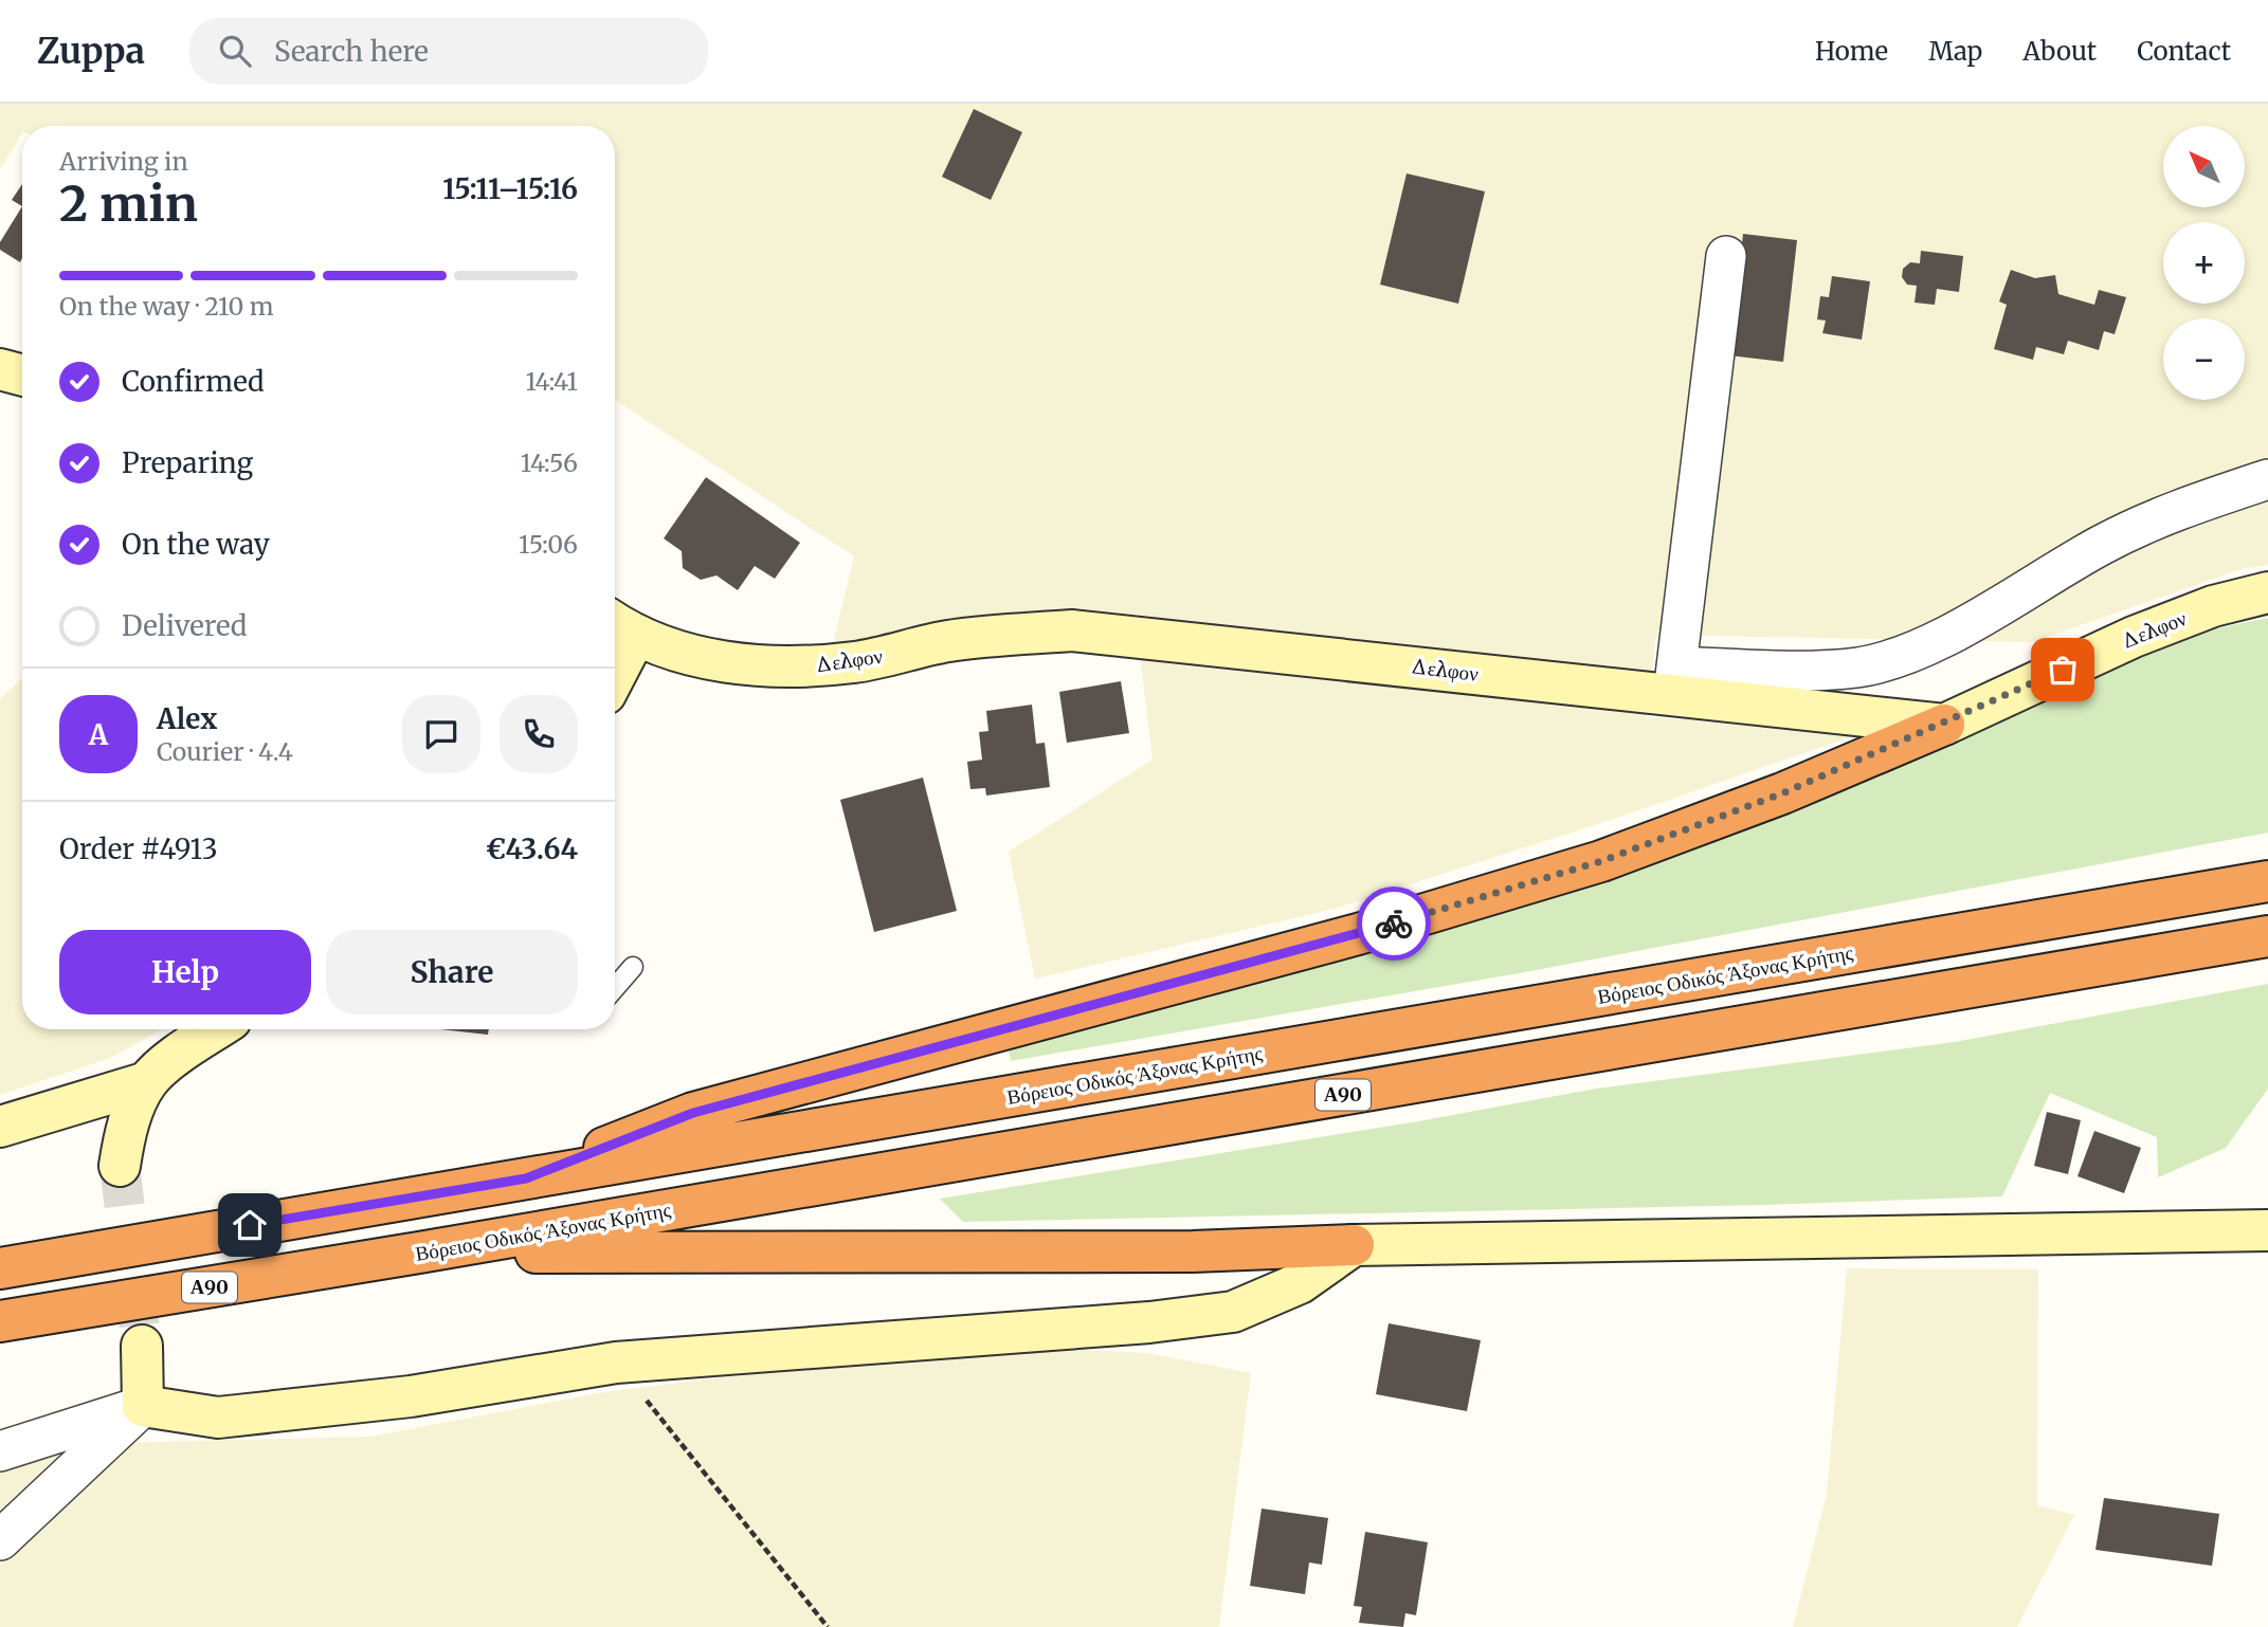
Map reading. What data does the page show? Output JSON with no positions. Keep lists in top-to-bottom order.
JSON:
{
  "streets": {
    "highway": ["Βόρειος Οδικός Άξονας Κρήτης", "Α90"],
    "main road": ["Δελφον"]
  },
  "north": "top left",
  "page": {
    "header": "Zuppa",
    "search": "Search here",
    "nav": [
      "Home",
      "Map",
      "About",
      "Contact"
    ],
    "map_buttons": ["+", "−"],
    "heading": ["2 min", "Arriving in", "15:11–15:16"],
    "panel": [
      "Alex",
      "Courier · 4.4",
      "Order #4913",
      "€43.64"
    ],
    "bar": "On the way · 210 m",
    "list": [
      ["Confirmed", "14:41"],
      ["Preparing", "14:56"],
      ["On the way", "15:06"],
      "Delivered"
    ],
    "round": "A",
    "buttons": ["Help", "Share"]
  }
}
